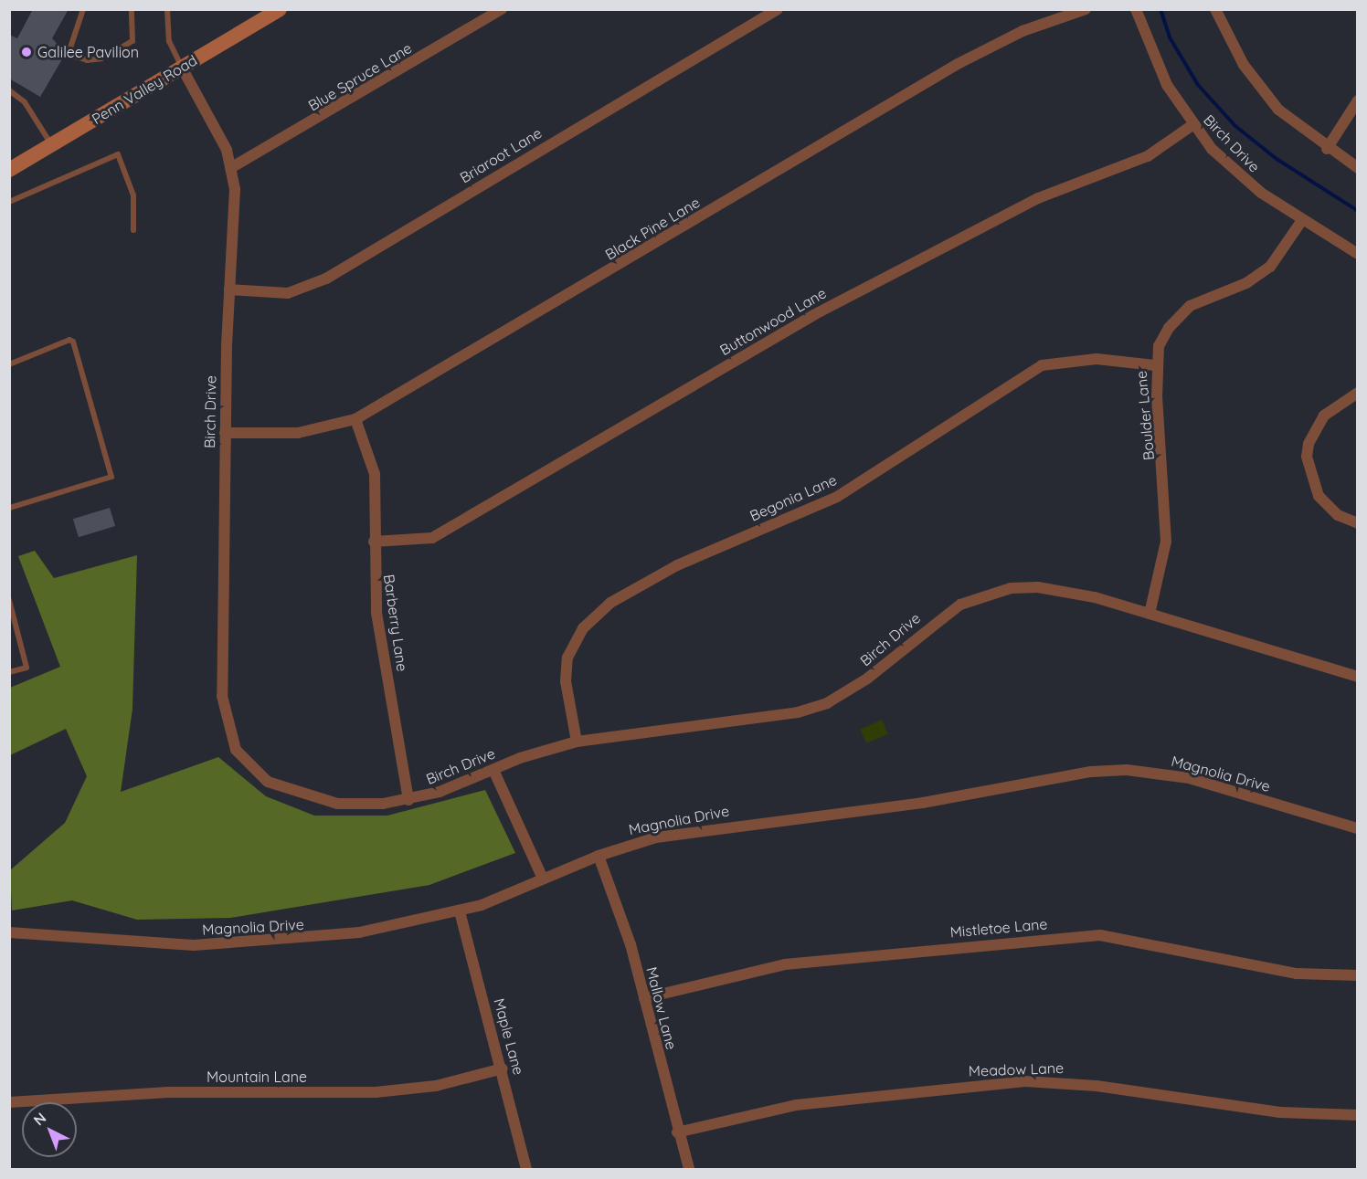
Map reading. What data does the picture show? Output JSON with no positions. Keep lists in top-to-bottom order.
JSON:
{
  "streets": {
    "street": [
      "Blue Spruce Lane",
      "Penn Valley Road",
      "Birch Drive",
      "Briaroot Lane",
      "Black Pine Lane",
      "Buttonwood Lane",
      "Boulder Lane",
      "Begonia Lane",
      "Barberry Lane",
      "Magnolia Drive",
      "Mistletoe Lane",
      "Mallow Lane",
      "Maple Lane",
      "Meadow Lane",
      "Mountain Lane"
    ]
  },
  "crossings": [
    ["Blue Spruce Lane", "Birch Drive"],
    ["Penn Valley Road", "Birch Drive"],
    ["Birch Drive", "Briaroot Lane"],
    ["Birch Drive", "Black Pine Lane"],
    ["Birch Drive", "Buttonwood Lane"],
    ["Birch Drive", "Boulder Lane"],
    ["Birch Drive", "Begonia Lane"],
    ["Birch Drive", "Barberry Lane"],
    ["Black Pine Lane", "Barberry Lane"],
    ["Buttonwood Lane", "Barberry Lane"],
    ["Boulder Lane", "Begonia Lane"],
    ["Magnolia Drive", "Mallow Lane"],
    ["Magnolia Drive", "Maple Lane"],
    ["Mistletoe Lane", "Mallow Lane"],
    ["Mallow Lane", "Meadow Lane"],
    ["Maple Lane", "Mountain Lane"]
  ],
  "places": ["Galilee Pavilion"],
  "north": "top left"
}
